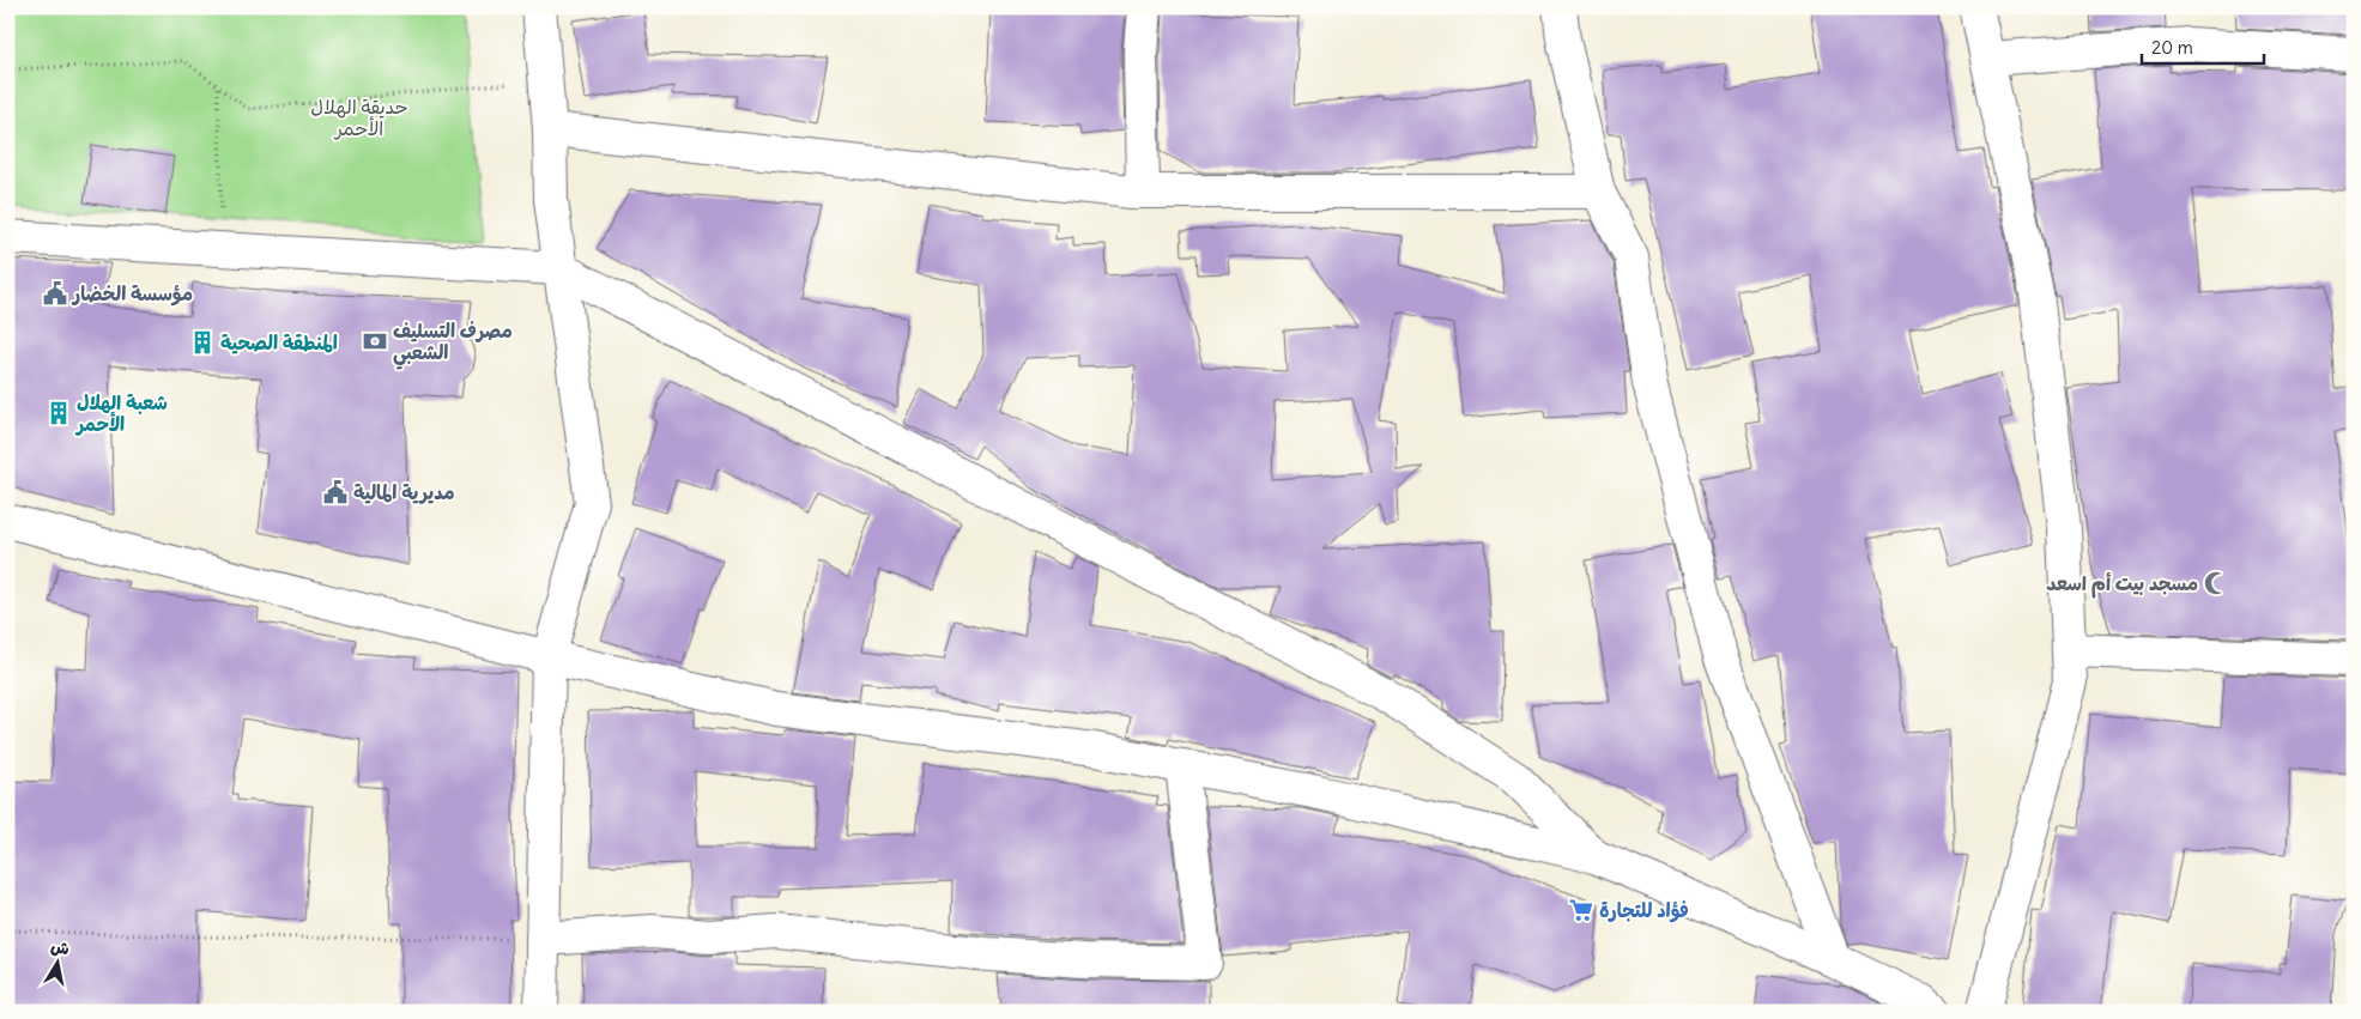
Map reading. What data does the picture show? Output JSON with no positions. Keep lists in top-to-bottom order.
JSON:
{
  "parks": ["حديقة الهلال الأحمر"],
  "places": {
    "public building": ["مؤسسة الخضار", "مديرية المالية"],
    "bank": ["مصرف التسليف الشعبي"],
    "building": ["المنطقة الصحية", "شعبة الهلال الأحمر"],
    "mosque": ["مسجد بيت أم اسعد"],
    "supermarket": ["فؤاد للتجارة"]
  },
  "scale_bar": "20 m",
  "north": "top"
}
